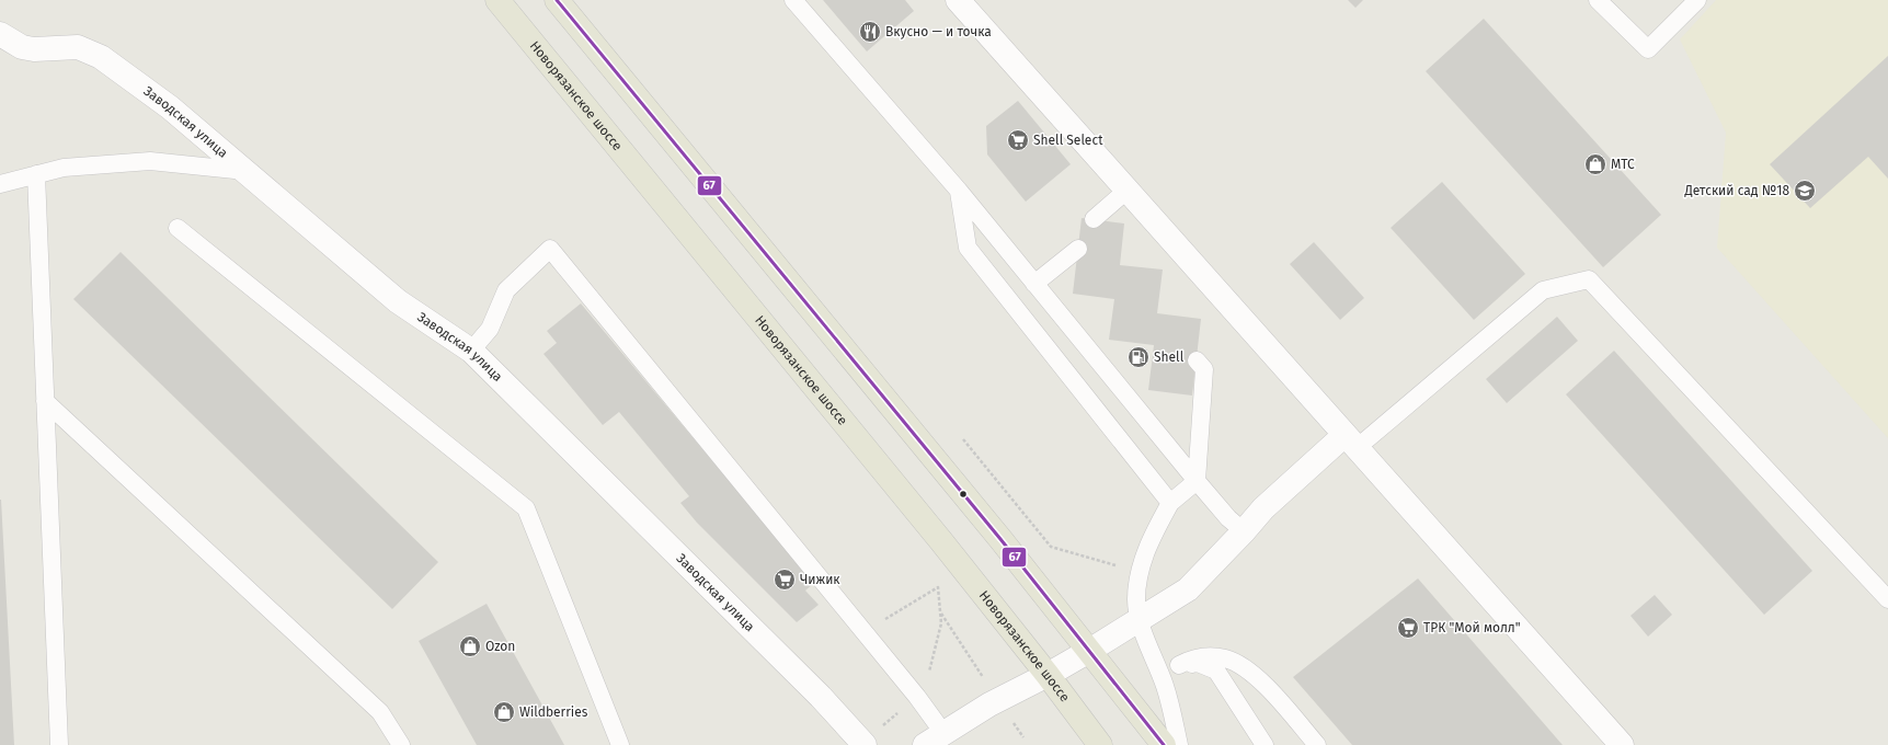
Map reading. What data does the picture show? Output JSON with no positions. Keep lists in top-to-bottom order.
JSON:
{
  "streets": {
    "main road": ["Новорязанское шоссе"],
    "street": ["Заводская улица"]
  },
  "places": {
    "restaurant": ["Вкусно — и точка"],
    "supermarket": ["Shell Select", "Чижик", "ТРК \"Мой молл\""],
    "shop": ["МТС", "Ozon", "Wildberries"],
    "school or university": ["Детский сад №18"],
    "fuel station": ["Shell"]
  },
  "lines": ["transit line 67"]
}
